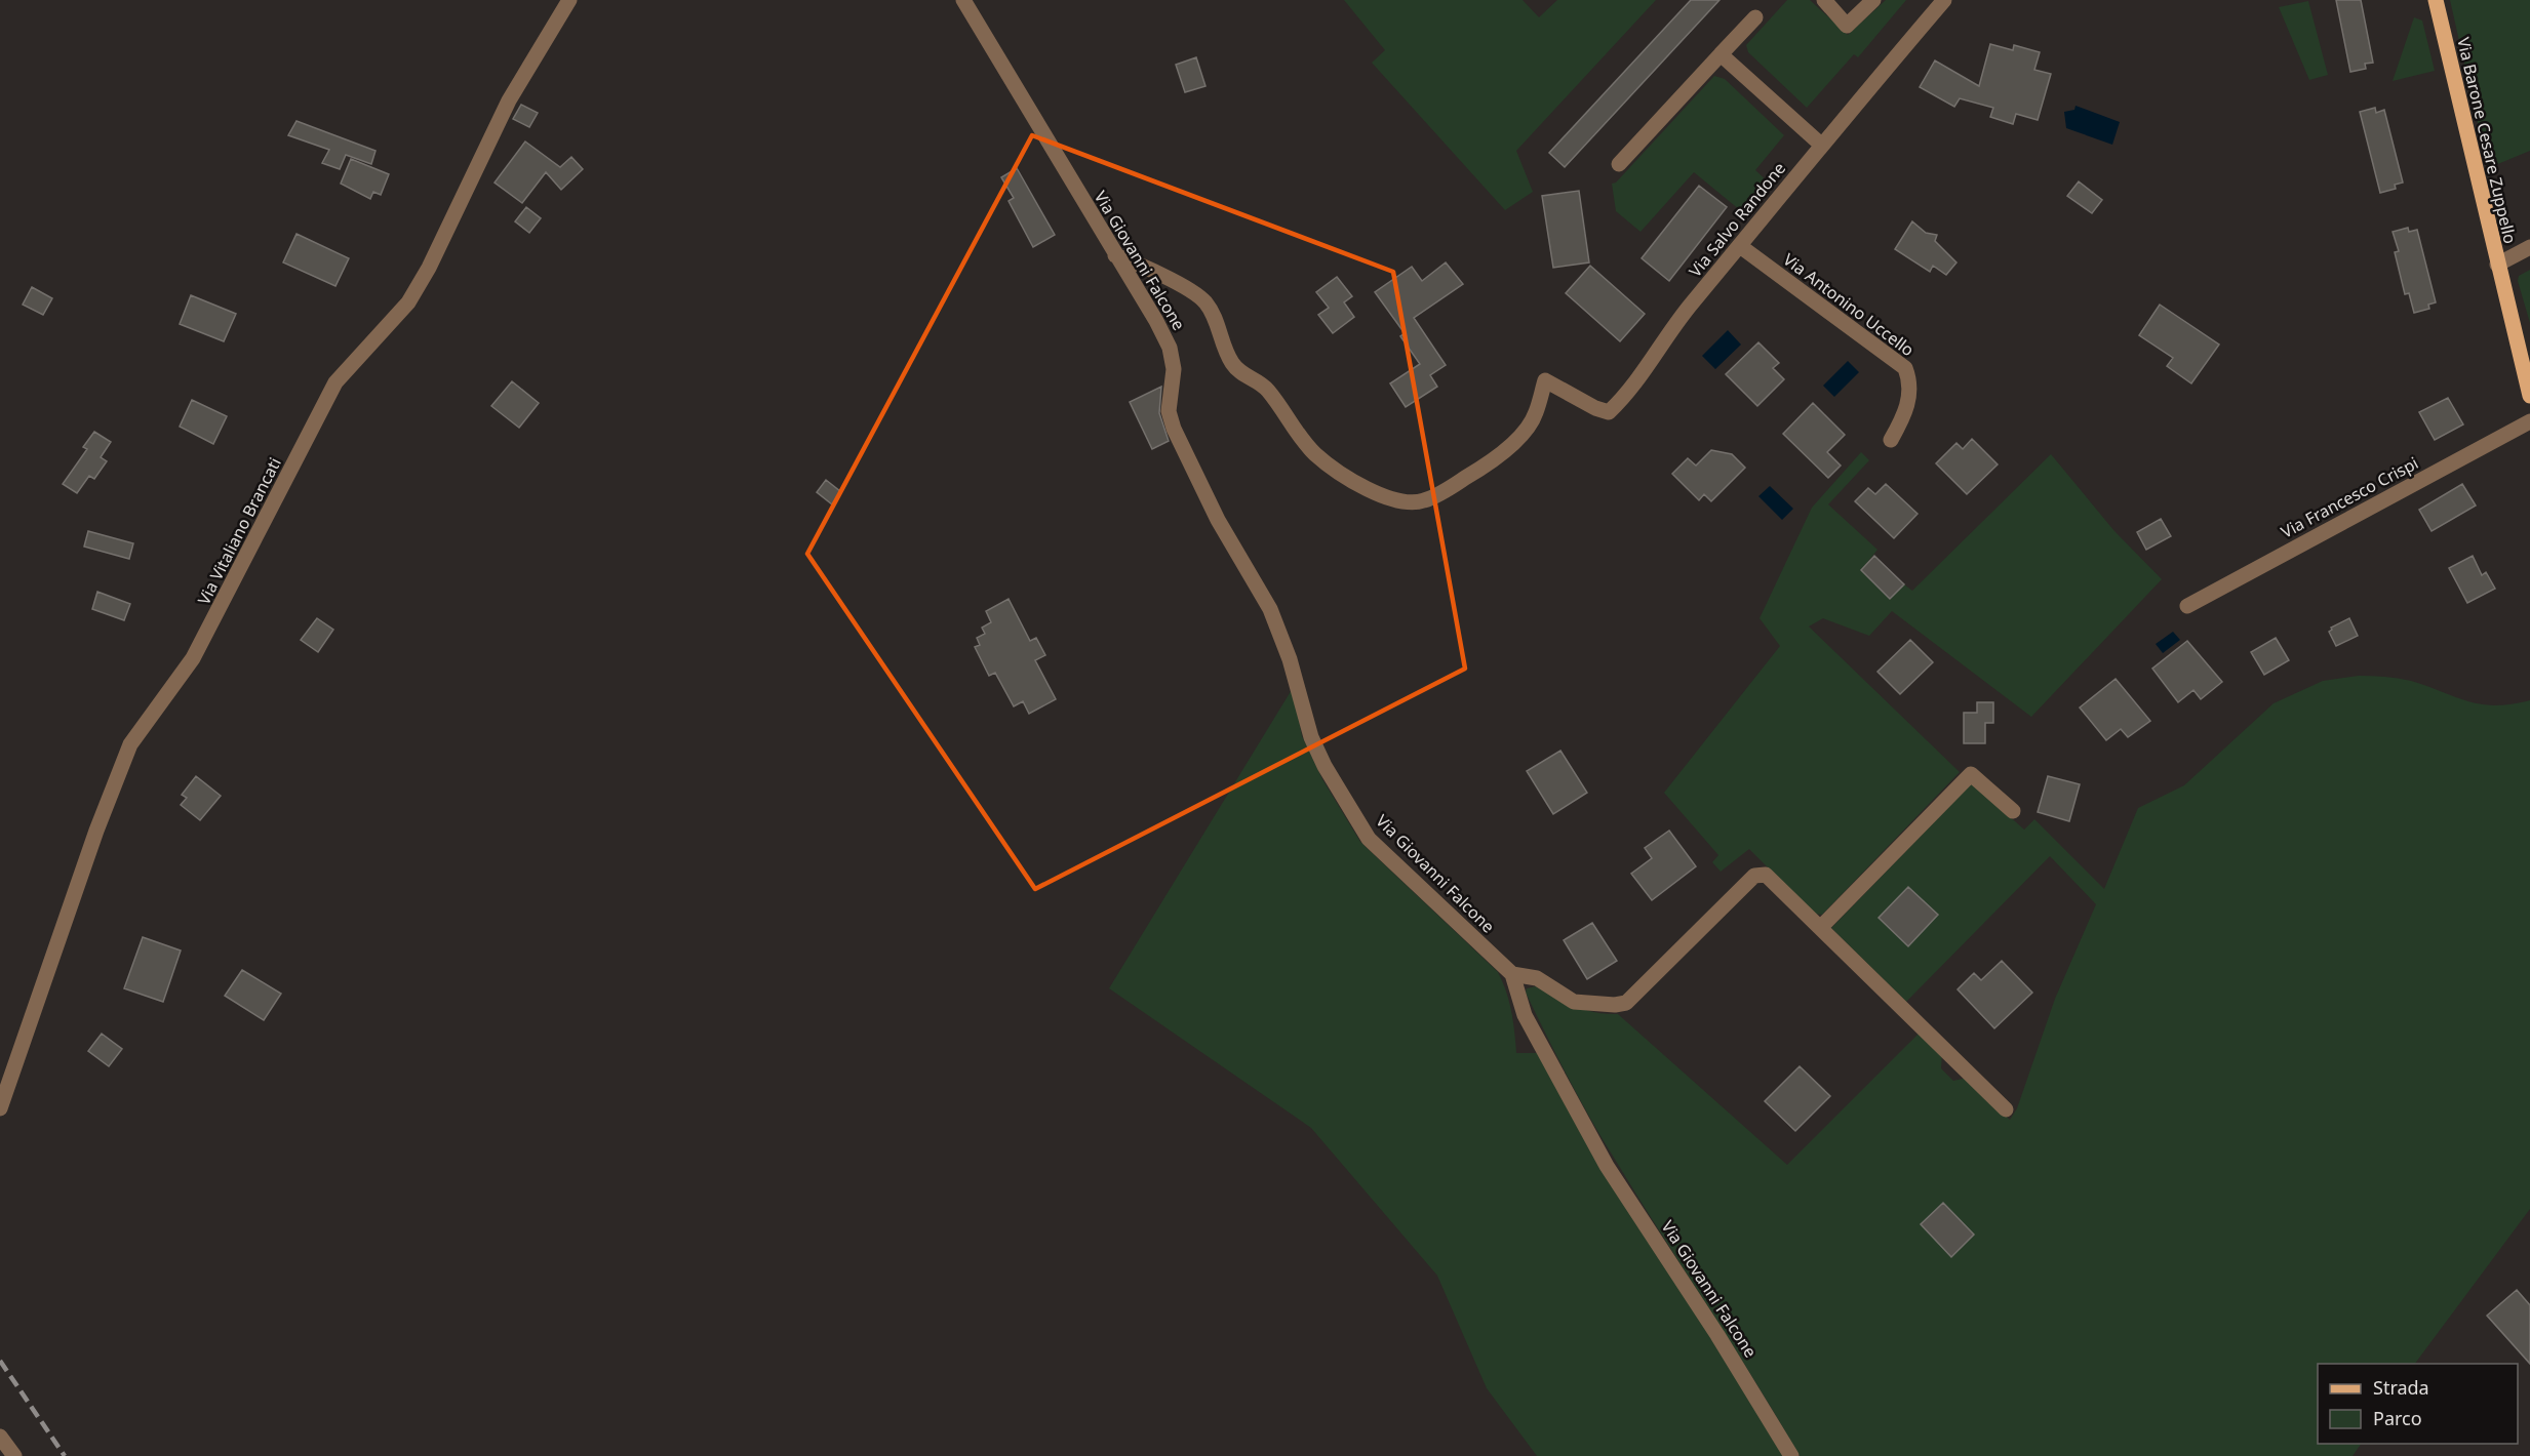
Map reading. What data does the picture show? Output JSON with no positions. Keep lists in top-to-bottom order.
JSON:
{
  "streets": {
    "main road": ["Via Barone Cesare Zuppello"],
    "street": [
      "Via Salvo Randone",
      "Via Giovanni Falcone",
      "Via Antonino Uccello",
      "Via Francesco Crispi",
      "Via Vitaliano Brancati"
    ]
  },
  "crossings": [
    ["Via Salvo Randone", "Via Giovanni Falcone"],
    ["Via Salvo Randone", "Via Antonino Uccello"]
  ],
  "legend": ["Strada", "Parco"]
}
